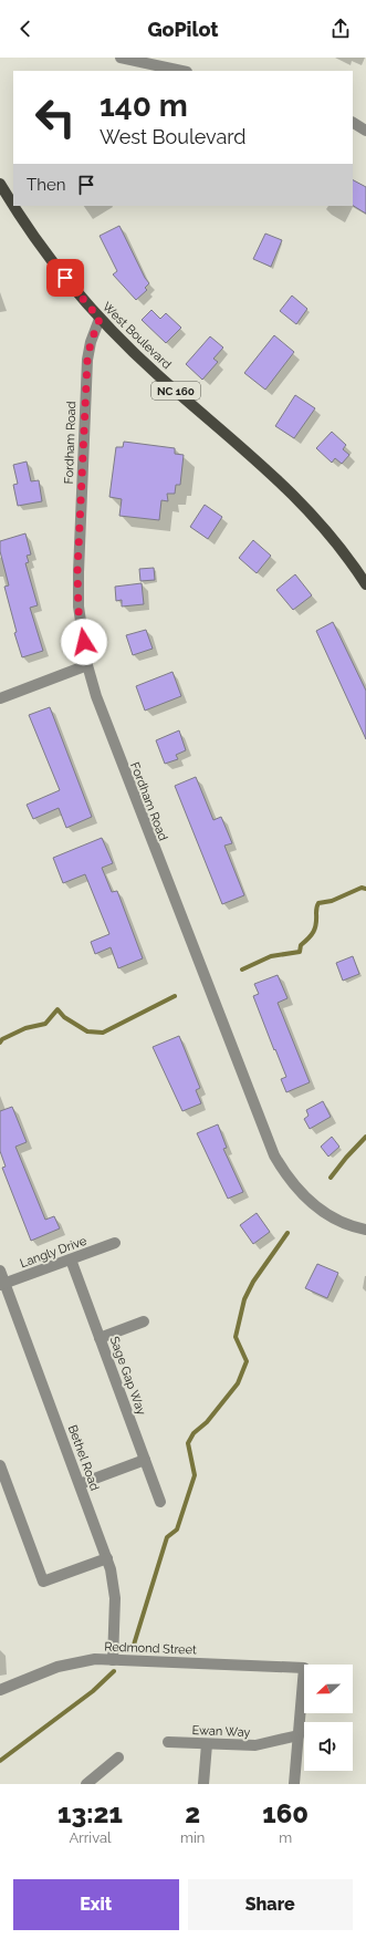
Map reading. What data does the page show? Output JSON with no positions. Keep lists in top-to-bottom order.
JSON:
{
  "streets": {
    "main road": ["West Boulevard", "NC 160"],
    "street": [
      "Fordham Road",
      "Langly Drive",
      "Sage Gap Way",
      "Bethel Road",
      "Redmond Street",
      "Ewan Way"
    ]
  },
  "crossings": [
    ["West Boulevard", "Fordham Road"],
    ["Langly Drive", "Sage Gap Way"],
    ["Langly Drive", "Bethel Road"],
    ["Bethel Road", "Redmond Street"],
    ["Redmond Street", "Ewan Way"]
  ],
  "north": "left",
  "page": {
    "header": "GoPilot",
    "turn": ["140 m", "West Boulevard"],
    "then": "Then",
    "eta": [
      "13:21",
      "Arrival",
      "2",
      "min",
      "160",
      "m"
    ],
    "buttons": ["Exit", "Share"]
  }
}
